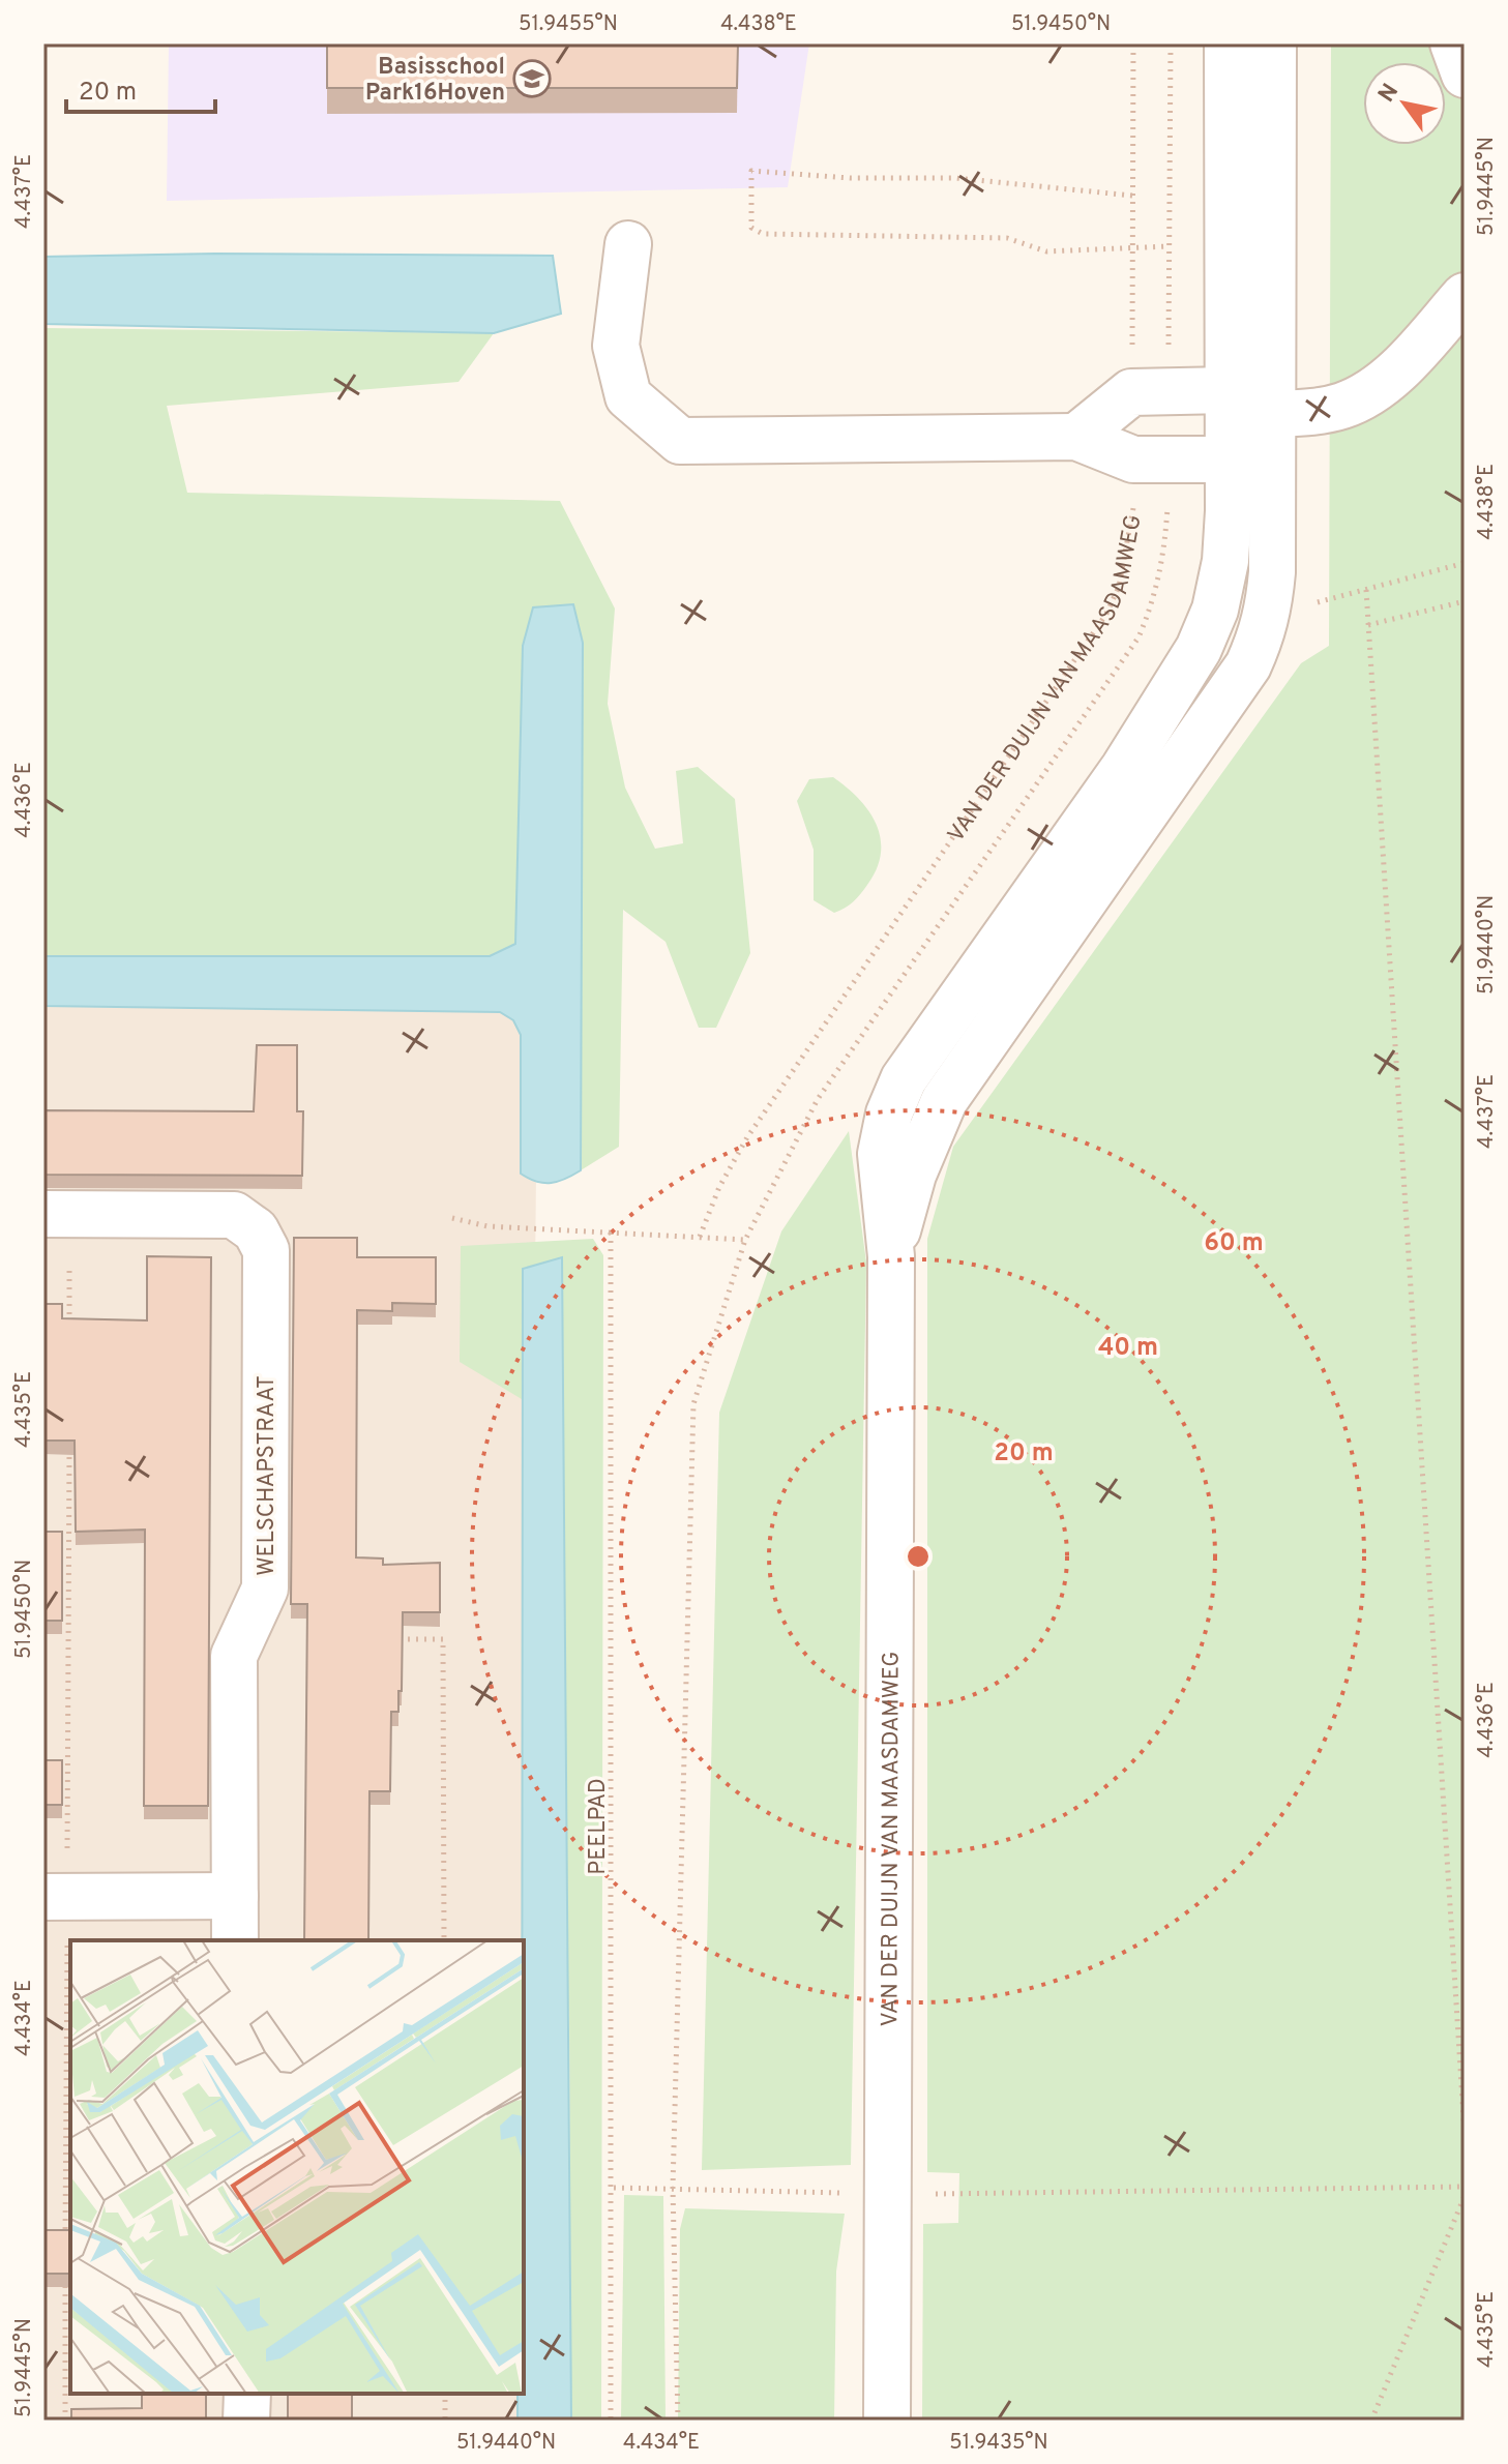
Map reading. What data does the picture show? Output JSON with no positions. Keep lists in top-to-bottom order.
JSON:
{
  "streets": {
    "street": ["VAN DER DUIJN VAN MAASDAMWEG", "WELSCHAPSTRAAT"],
    "path": ["PEELPAD"]
  },
  "places": {
    "school or university": ["Basisschool Park16Hoven"]
  },
  "scale_bar": "20 m",
  "north": "top left",
  "coordinates": [
    "51.9455°N",
    "4.438°E",
    "51.9450°N",
    "51.9445°N",
    "4.437°E",
    "4.436°E",
    "51.9440°N",
    "4.435°E",
    "4.434°E",
    "51.9435°N"
  ],
  "rings": ["60 m", "40 m", "20 m"]
}
